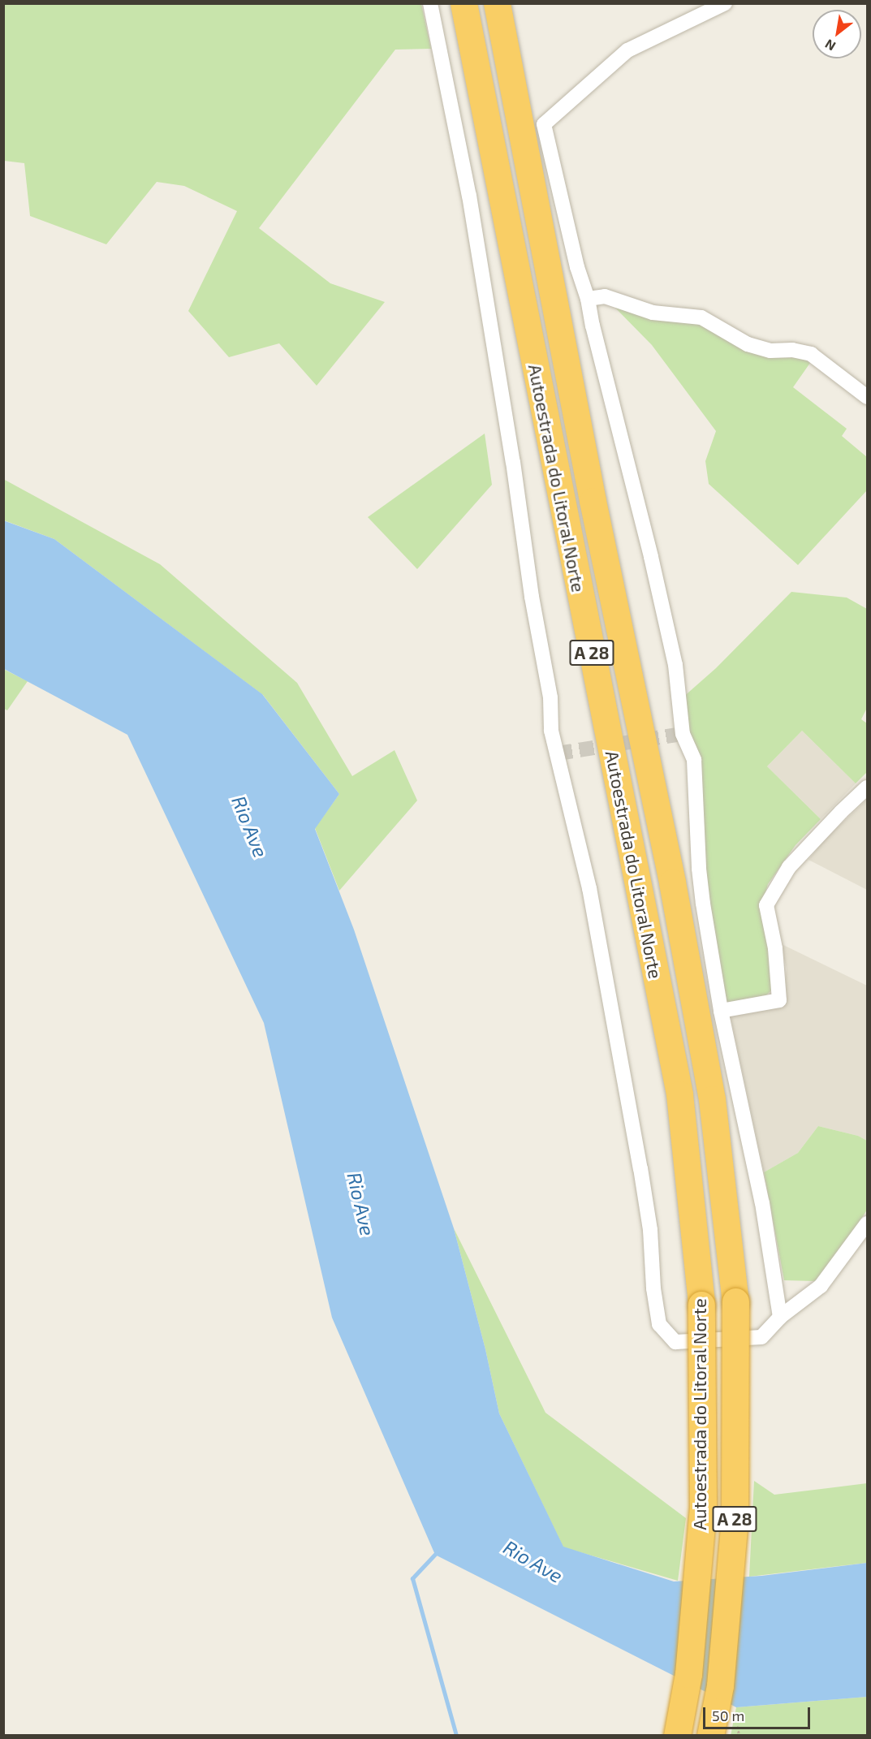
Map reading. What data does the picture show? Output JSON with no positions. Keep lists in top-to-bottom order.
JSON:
{
  "streets": {
    "highway": ["Autoestrada do Litoral Norte", "A 28"]
  },
  "water": ["Rio Ave"],
  "scale_bar": "50 m",
  "north": "bottom left"
}
